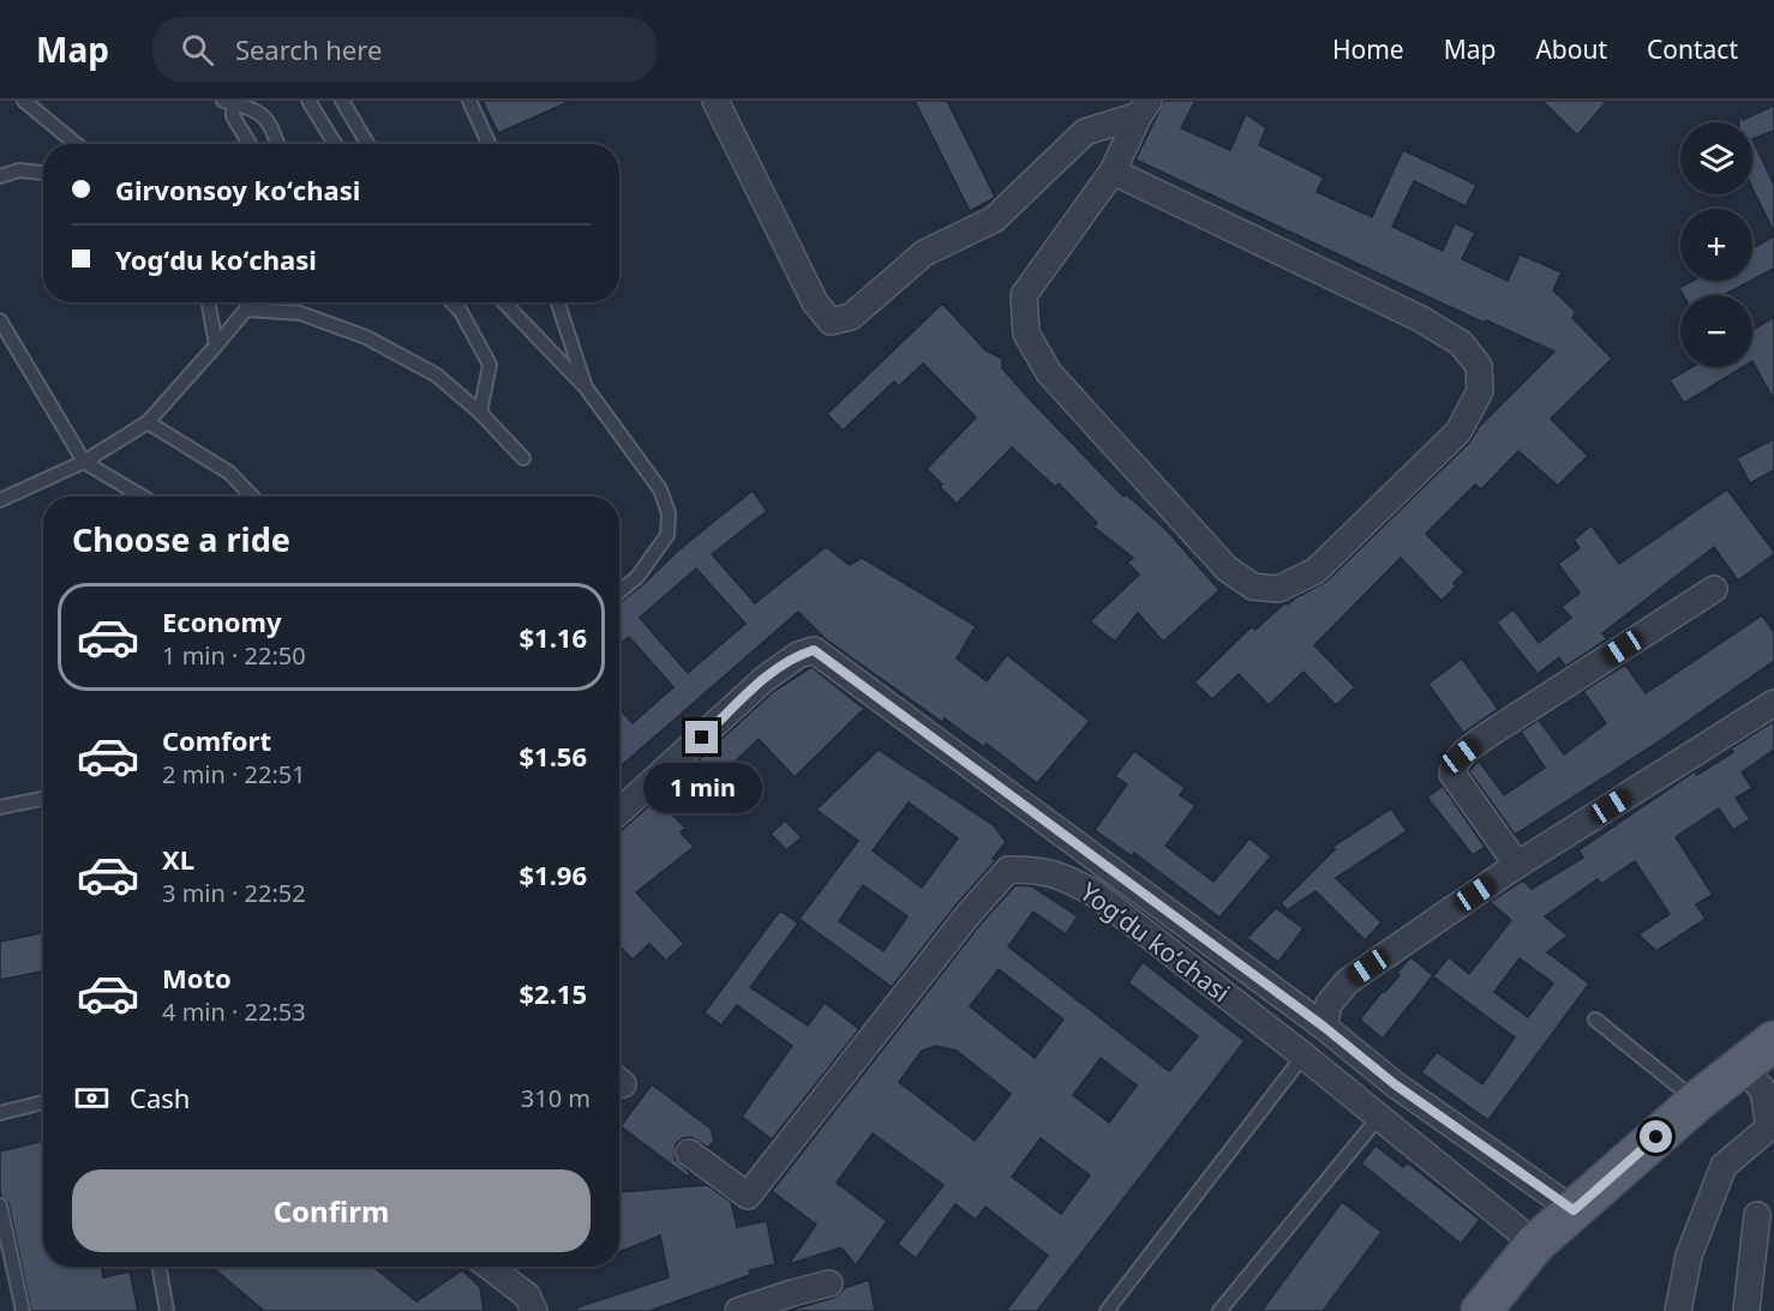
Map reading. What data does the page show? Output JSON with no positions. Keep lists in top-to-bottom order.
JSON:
{
  "streets": {
    "street": ["Yogʻdu koʻchasi"]
  },
  "page": {
    "header": "Map",
    "search": "Search here",
    "nav": [
      "Home",
      "Map",
      "About",
      "Contact"
    ],
    "map_buttons": ["+", "−"],
    "banner": ["Girvonsoy koʻchasi", "Yogʻdu koʻchasi"],
    "heading": "Choose a ride",
    "list": [
      {
        "name": "Economy",
        "note": "1 min · 22:50",
        "value": "$1.16"
      },
      {
        "name": "Comfort",
        "note": "2 min · 22:51",
        "value": "$1.56"
      },
      {
        "name": "XL",
        "note": "3 min · 22:52",
        "value": "$1.96"
      },
      {
        "name": "Moto",
        "note": "4 min · 22:53",
        "value": "$2.15"
      }
    ],
    "bubble": "1 min",
    "pay": ["Cash", "310 m"],
    "buttons": "Confirm"
  }
}
